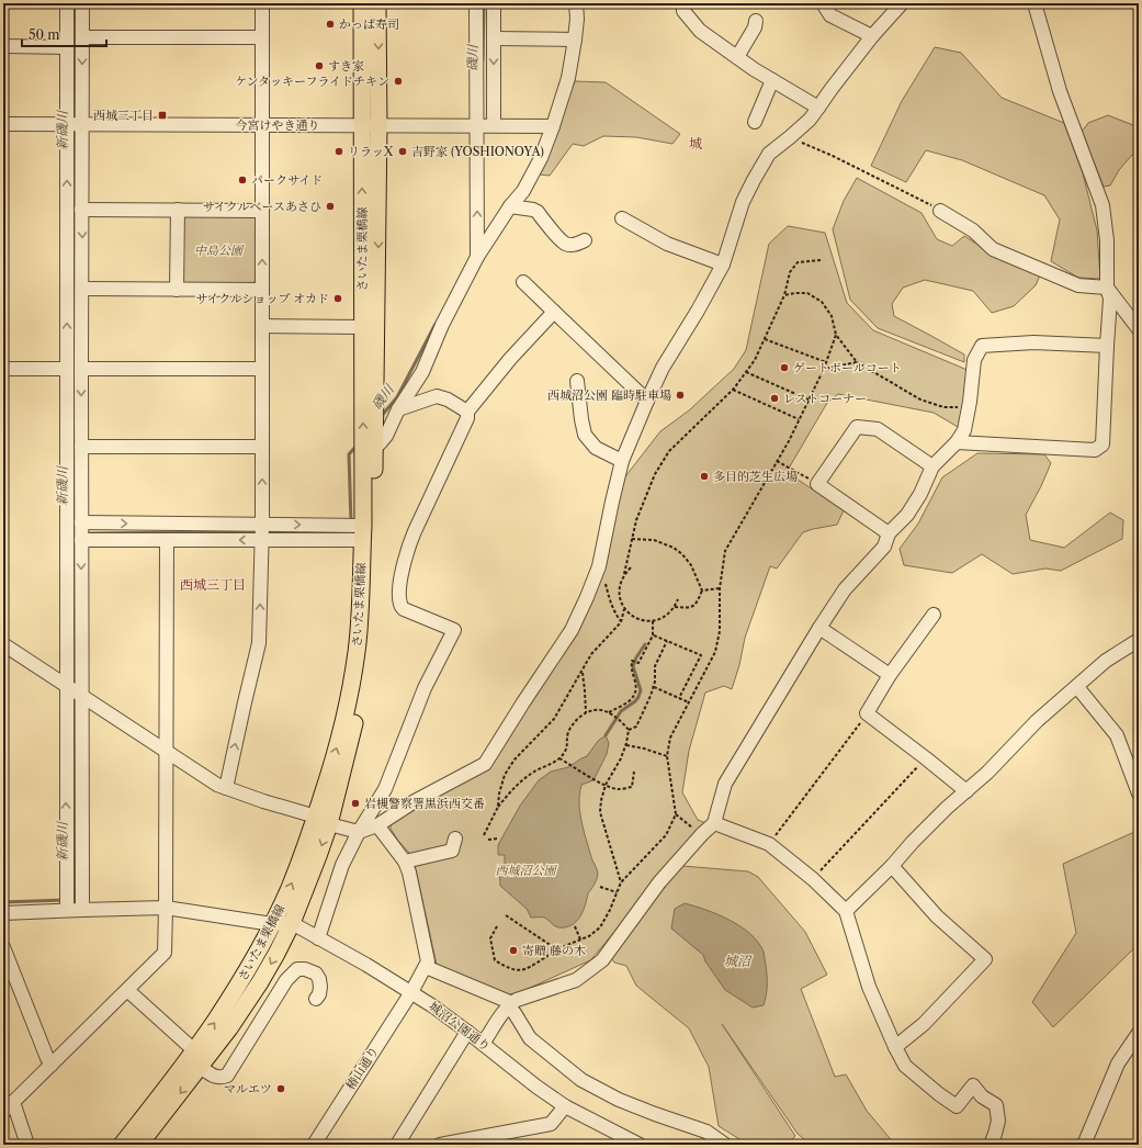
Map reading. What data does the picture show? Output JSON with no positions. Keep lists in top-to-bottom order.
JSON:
{
  "streets": {
    "main road": ["さいたま栗橋線"],
    "street": ["今宮けやき通り", "城沼公園通り", "椿山通り"]
  },
  "crossings": [
    ["今宮けやき通り", "さいたま栗橋線"],
    ["さいたま栗橋線", "城沼公園通り"],
    ["城沼公園通り", "椿山通り"]
  ],
  "districts": ["城", "西城三丁目"],
  "water": ["磯川", "新磯川", "城沼"],
  "parks": ["中島公園", "西城沼公園"],
  "places": {
    "other": [
      "かっぱ寿司",
      "すき家",
      "ケンタッキーフライドチキン",
      "リラッX",
      "吉野家 (YOSHIONOYA)",
      "パークサイド",
      "サイクルベースあさひ",
      "サイクルショップ オカド",
      "ゲートボールコート",
      "西城沼公園 臨時駐車場",
      "レストコーナー",
      "多目的芝生広場",
      "岩槻警察署黒浜西交番",
      "寄贈 藤の木",
      "マルエツ"
    ],
    "transit": ["西城三丁目"]
  },
  "scale_bar": "50 m"
}
